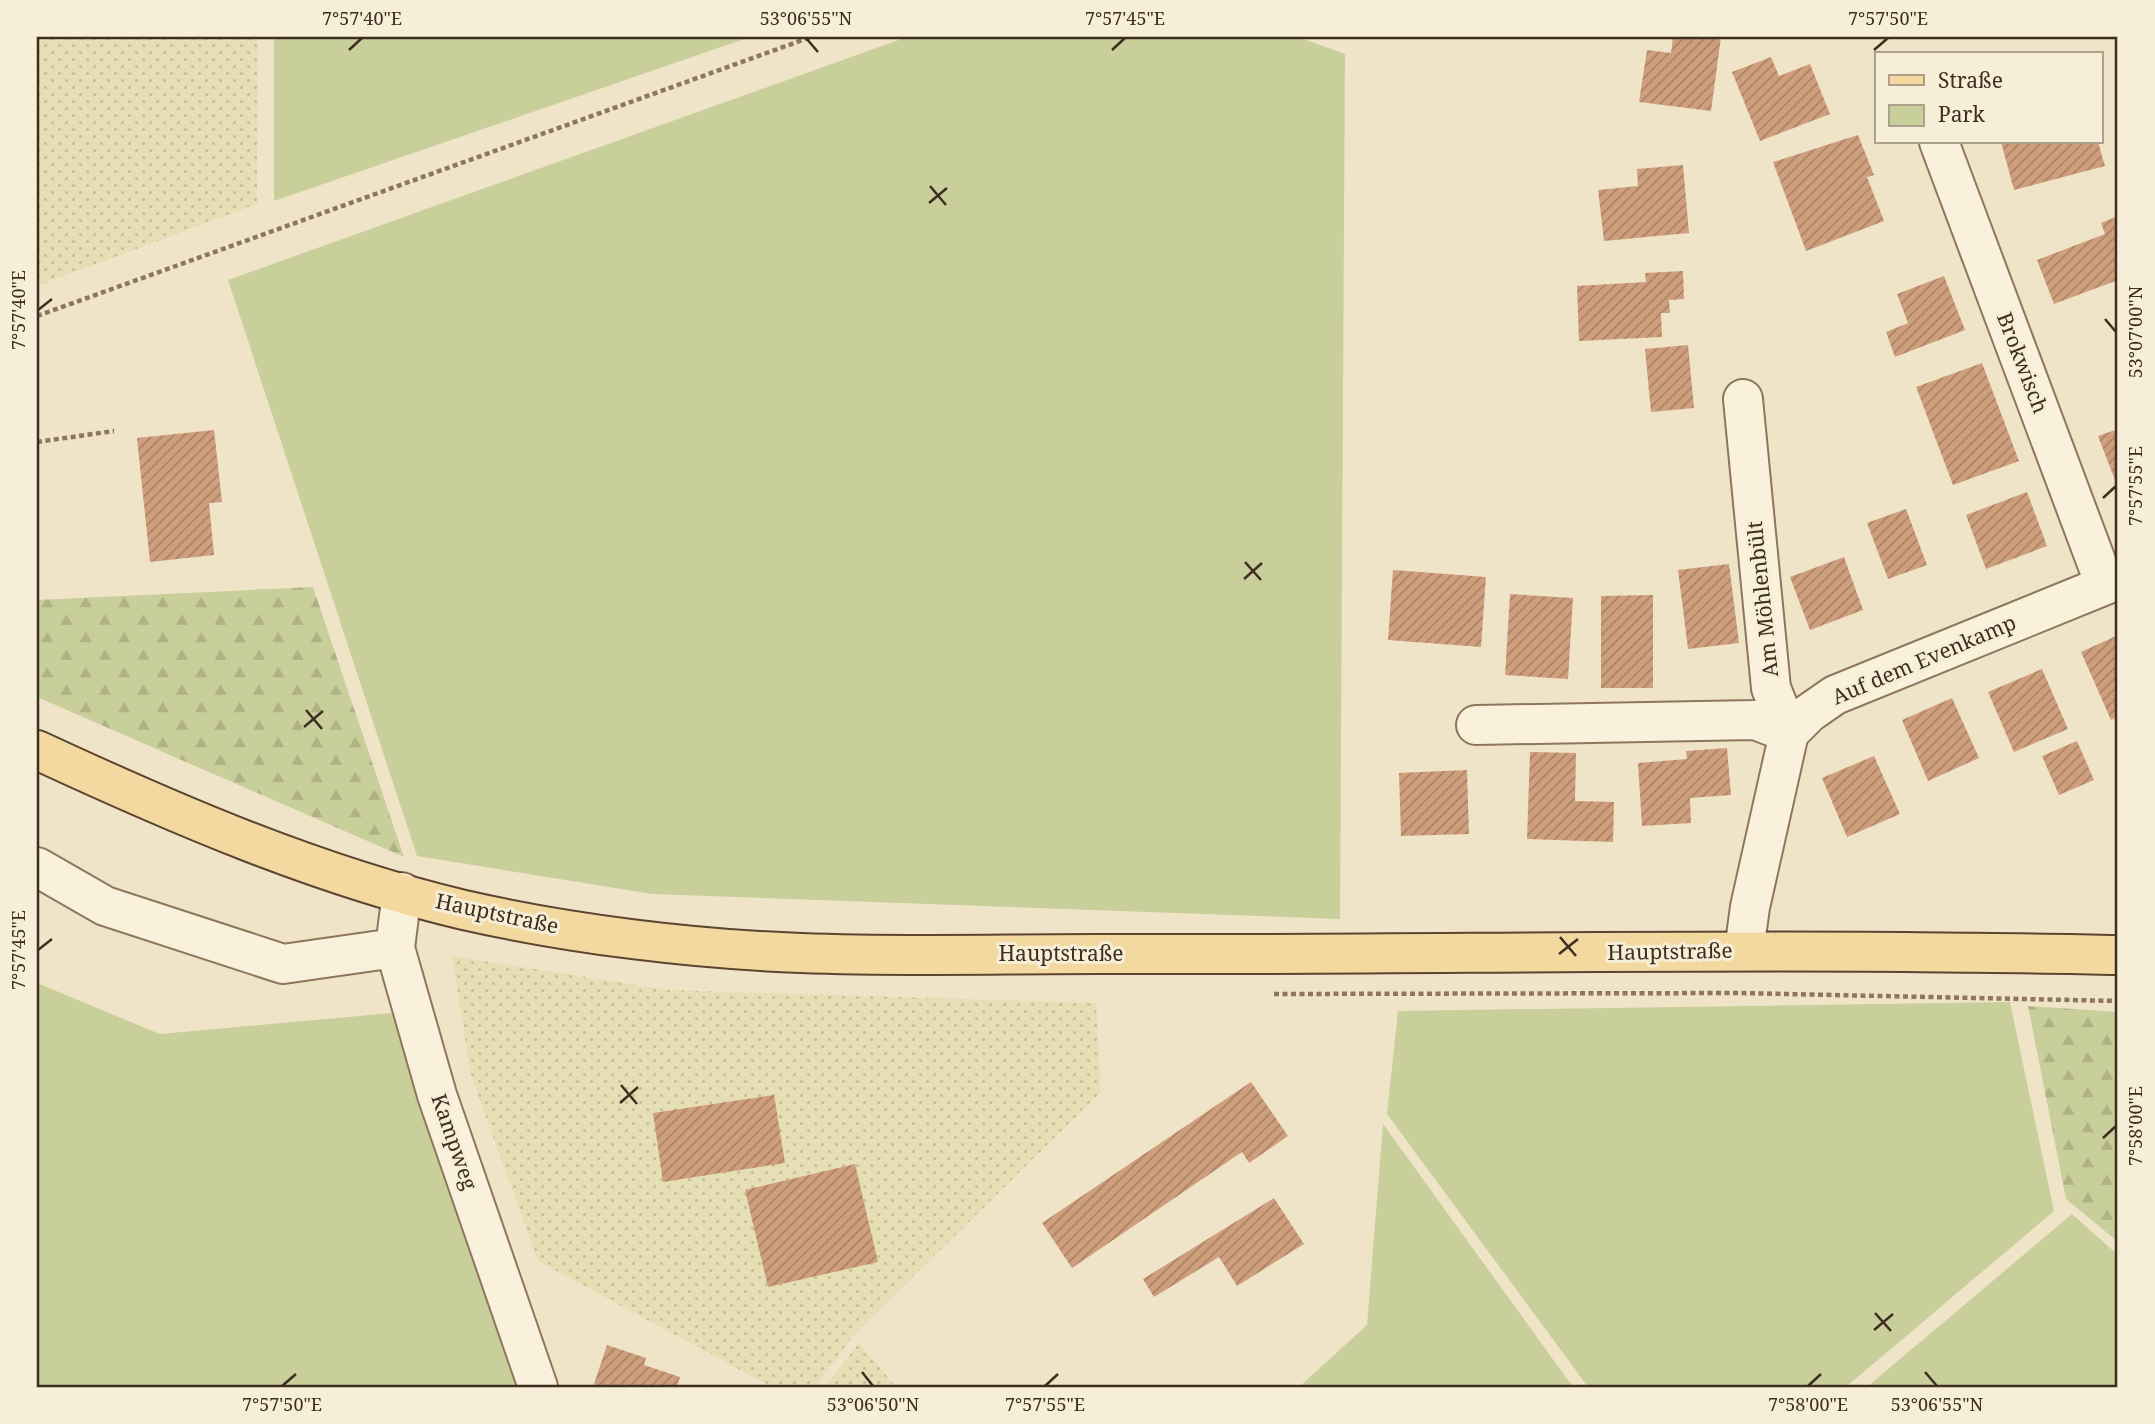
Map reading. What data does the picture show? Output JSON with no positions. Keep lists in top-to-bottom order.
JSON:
{
  "streets": {
    "main road": ["Hauptstraße"],
    "street": [
      "Brokwisch",
      "Am Möhlenbült",
      "Auf dem Evenkamp",
      "Kampweg"
    ]
  },
  "crossings": [
    ["Brokwisch", "Auf dem Evenkamp"],
    ["Am Möhlenbült", "Auf dem Evenkamp"],
    ["Hauptstraße", "Kampweg"]
  ],
  "legend": ["Straße", "Park"],
  "coordinates": [
    "7°57'40\"E",
    "53°06'55\"N",
    "7°57'45\"E",
    "7°57'50\"E",
    "53°07'00\"N",
    "7°57'55\"E",
    "7°58'00\"E",
    "53°06'50\"N"
  ]
}
